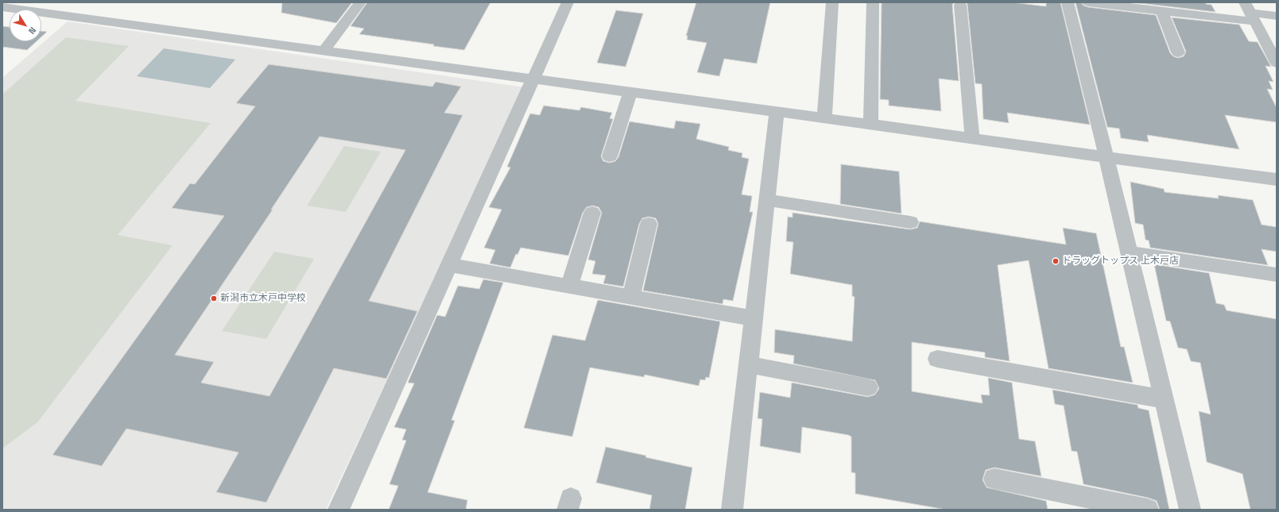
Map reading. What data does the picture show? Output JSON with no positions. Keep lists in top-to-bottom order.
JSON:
{
  "places": ["ドラッグトップス 上木戸店", "新潟市立木戸中学校"],
  "north": "bottom right"
}
